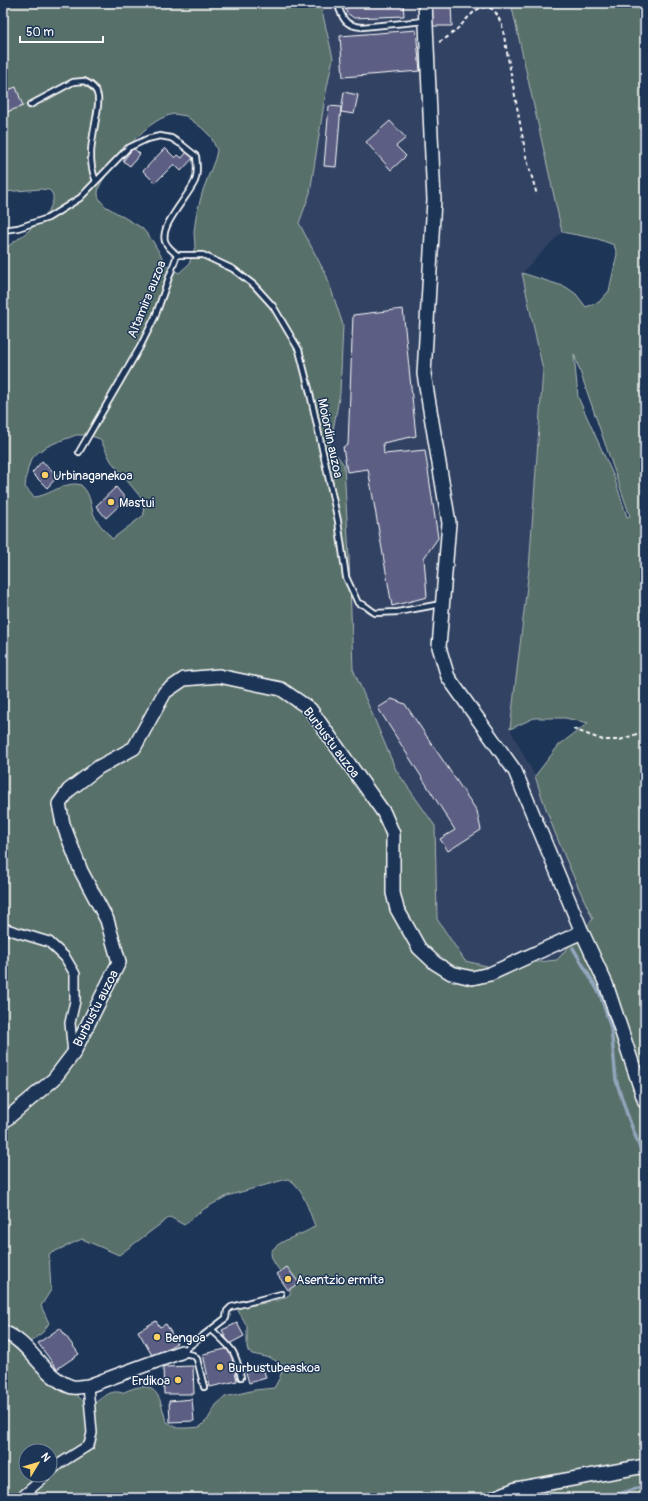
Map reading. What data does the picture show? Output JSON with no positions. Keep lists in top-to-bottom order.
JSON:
{
  "streets": {
    "street": ["Burbustu auzoa"],
    "lane": ["Altamira auzoa", "Moiordin auzoa"]
  },
  "crossings": [
    ["Altamira auzoa", "Moiordin auzoa"]
  ],
  "places": [
    "Urbinaganekoa",
    "Mastui",
    "Asentzio ermita",
    "Bengoa",
    "Burbustubeaskoa",
    "Erdikoa"
  ],
  "scale_bar": "50 m",
  "north": "top right"
}
